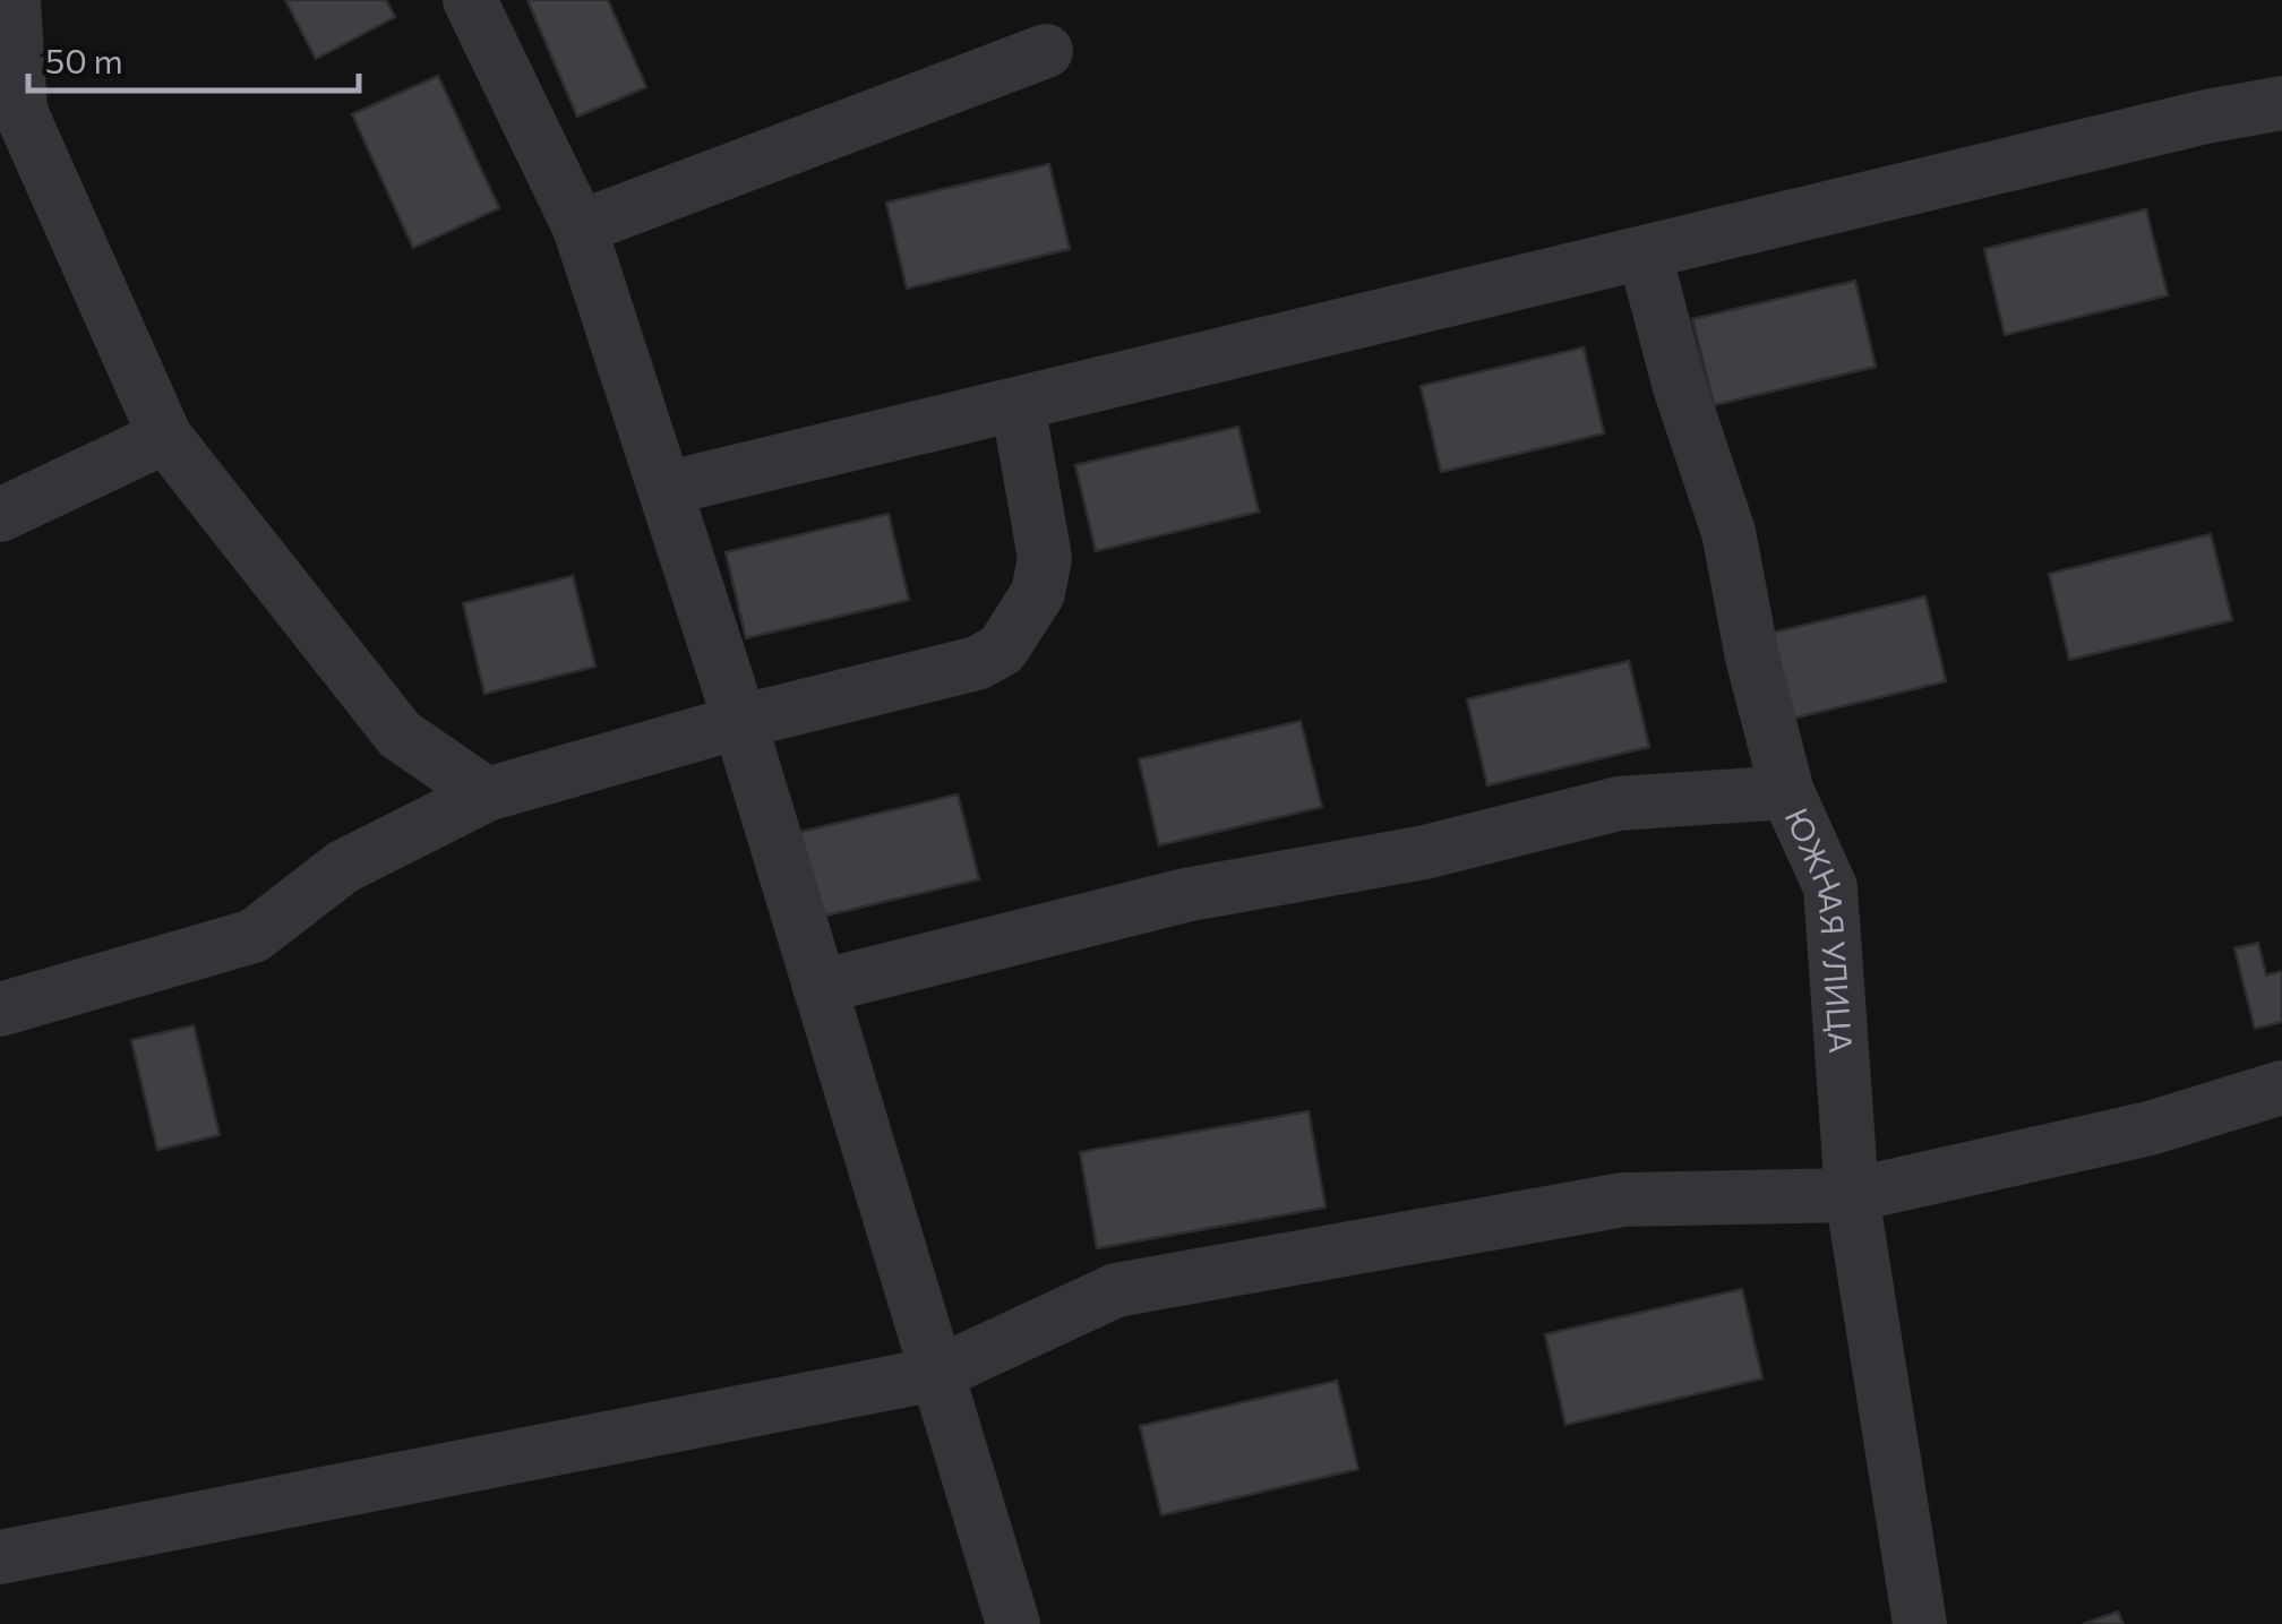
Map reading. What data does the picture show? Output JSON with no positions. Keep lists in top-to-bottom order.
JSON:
{
  "streets": {
    "street": ["ЮЖНАЯ УЛИЦА"]
  },
  "scale_bar": "50 m"
}
